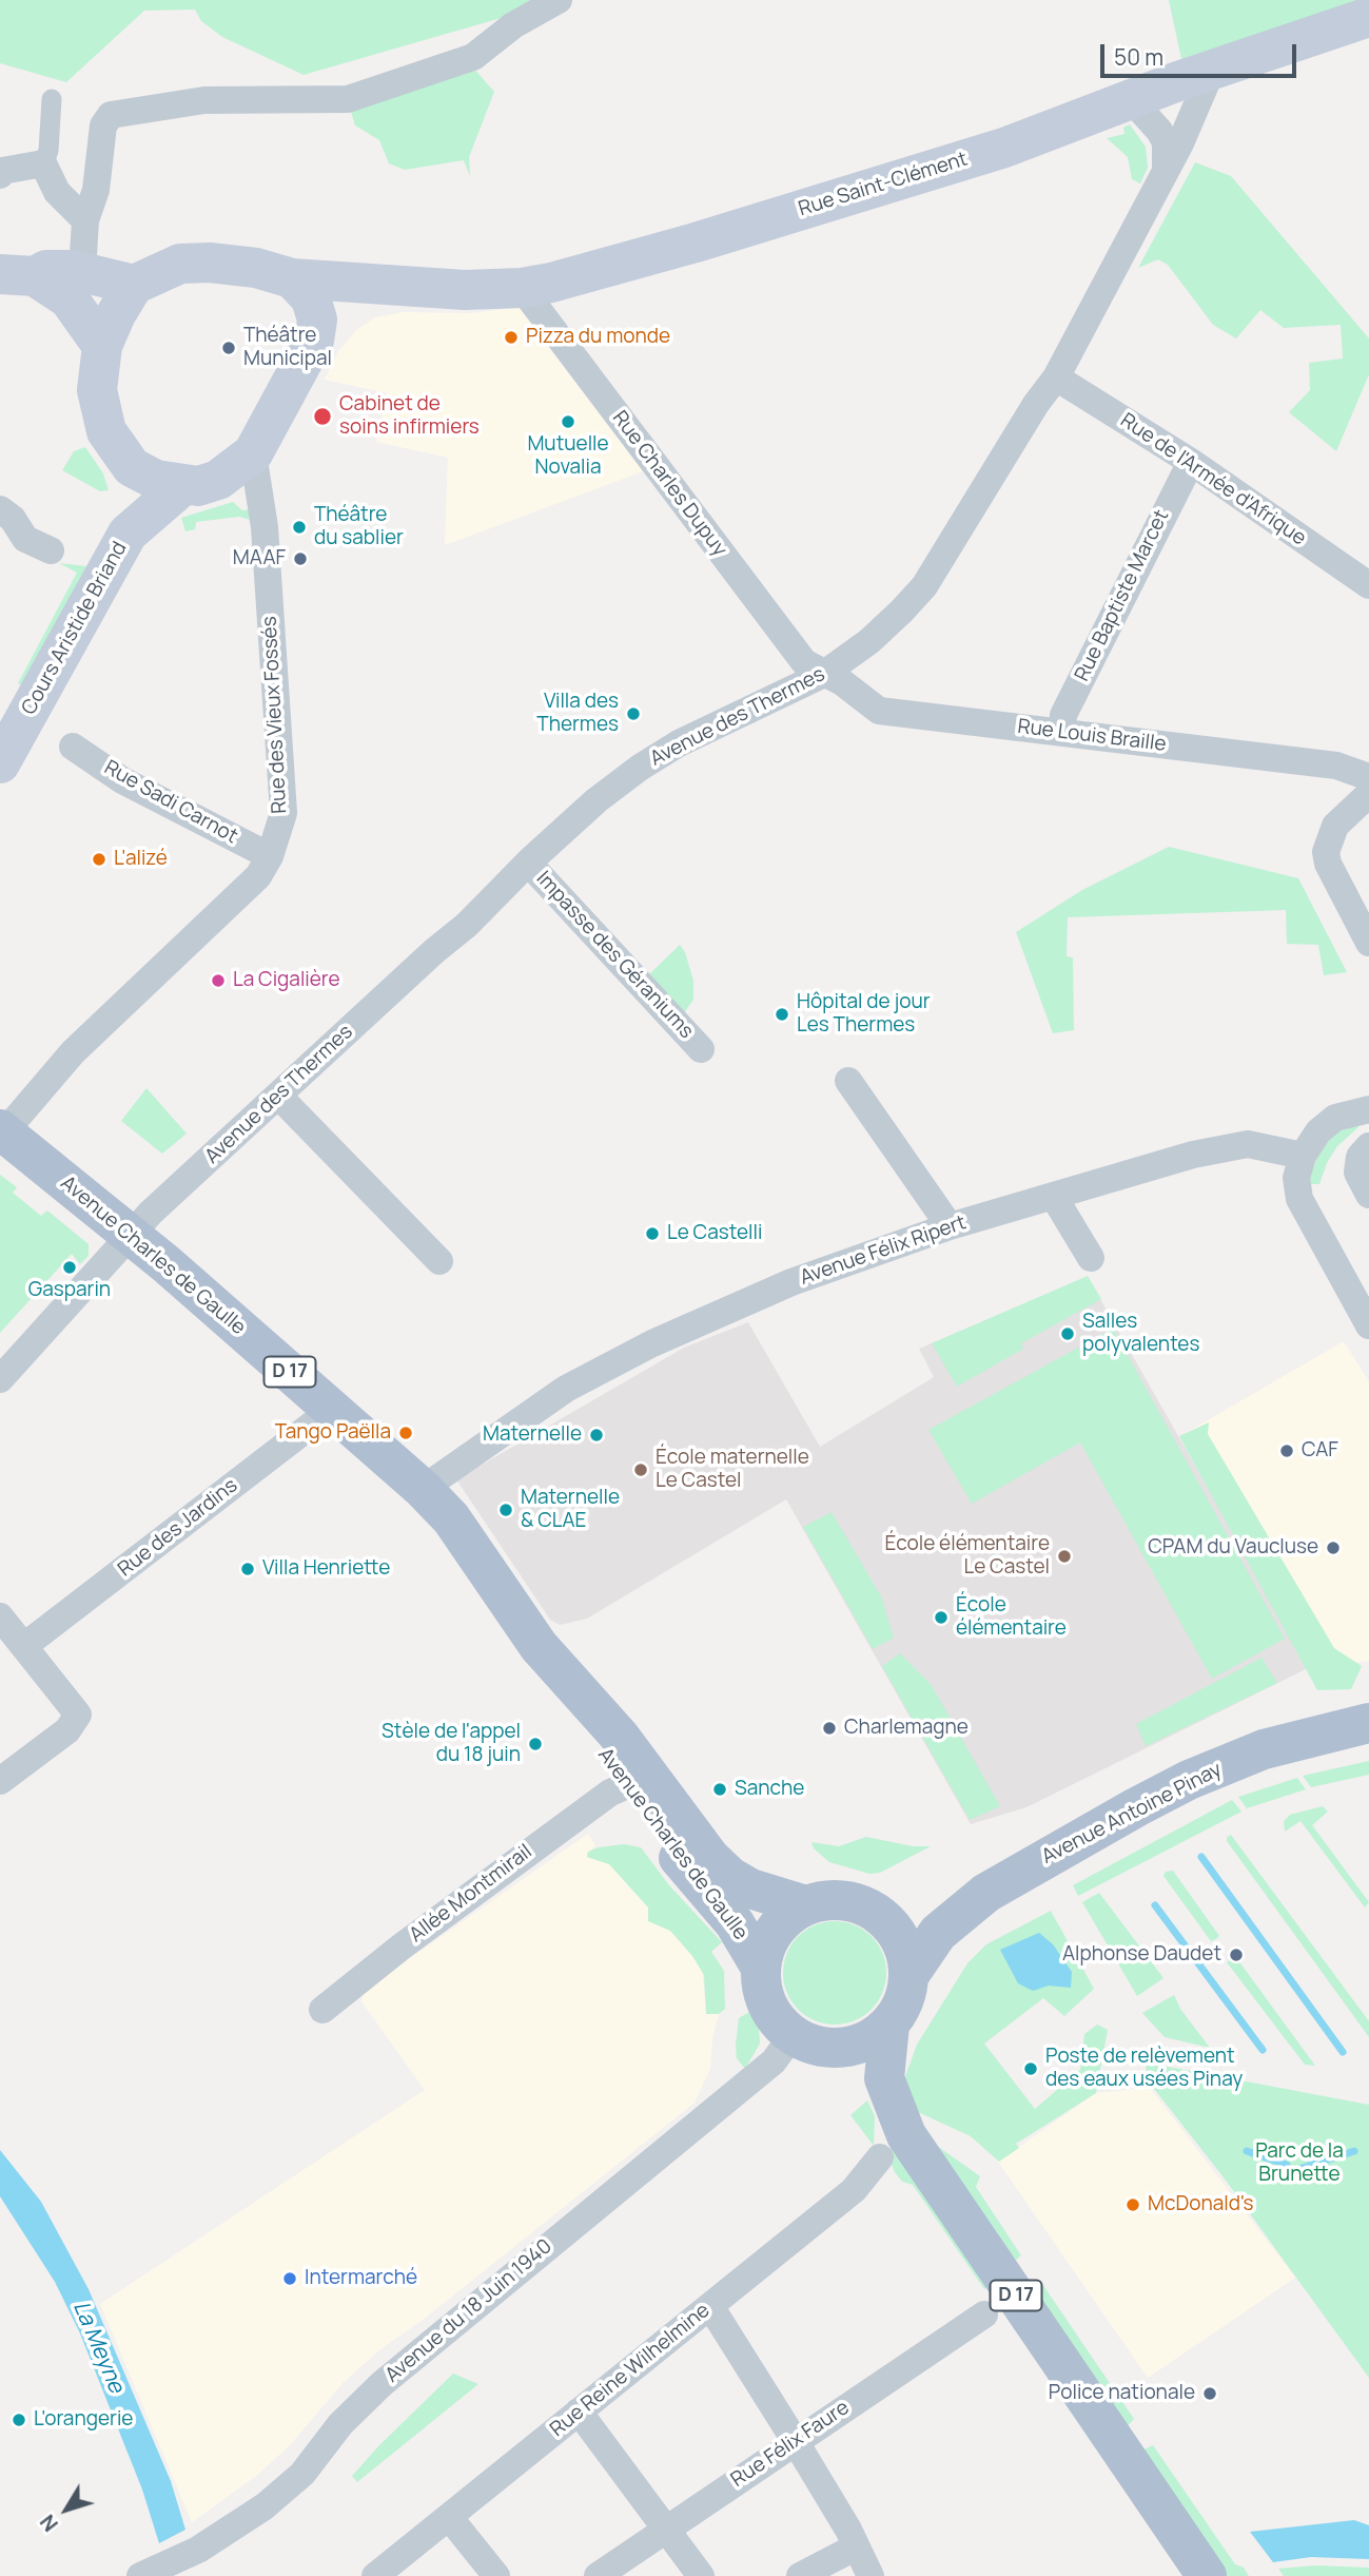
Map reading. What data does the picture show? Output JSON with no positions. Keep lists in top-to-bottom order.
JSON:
{
  "streets": {
    "main road": [
      "Rue Saint-Clément",
      "Cours Aristide Briand",
      "Avenue Charles de Gaulle",
      "D 17",
      "Avenue Antoine Pinay"
    ],
    "street": [
      "Rue de l'Armée d'Afrique",
      "Rue Charles Dupuy",
      "Rue Baptiste Marcet",
      "Rue des Vieux Fossés",
      "Avenue des Thermes",
      "Rue Louis Braille",
      "Rue Sadi Carnot",
      "Impasse des Géraniums",
      "Avenue Félix Ripert",
      "Rue des Jardins",
      "Allée Montmirail",
      "Avenue du 18 Juin 1940",
      "Rue Reine Wilhelmine",
      "Rue Félix Faure"
    ]
  },
  "crossings": [
    ["Rue Saint-Clément", "Rue Charles Dupuy"],
    ["Rue Saint-Clément", "Cours Aristide Briand"],
    ["Rue Saint-Clément", "Rue des Vieux Fossés"],
    ["Rue Saint-Clément", "Avenue des Thermes"],
    ["Rue de l'Armée d'Afrique", "Rue Baptiste Marcet"],
    ["Rue de l'Armée d'Afrique", "Avenue des Thermes"],
    ["Rue Charles Dupuy", "Avenue des Thermes"],
    ["Rue Charles Dupuy", "Rue Louis Braille"],
    ["Rue Baptiste Marcet", "Rue Louis Braille"],
    ["Cours Aristide Briand", "Rue des Vieux Fossés"],
    ["Rue des Vieux Fossés", "Rue Sadi Carnot"],
    ["Rue des Vieux Fossés", "Avenue Charles de Gaulle"],
    ["Avenue des Thermes", "Rue Louis Braille"],
    ["Avenue des Thermes", "Impasse des Géraniums"],
    ["Avenue des Thermes", "Avenue Charles de Gaulle"],
    ["Avenue Félix Ripert", "Avenue Charles de Gaulle"],
    ["Avenue Charles de Gaulle", "D 17"],
    ["Avenue Charles de Gaulle", "Rue des Jardins"],
    ["Avenue Charles de Gaulle", "Avenue Antoine Pinay"],
    ["Avenue Charles de Gaulle", "Allée Montmirail"],
    ["Avenue Charles de Gaulle", "Avenue du 18 Juin 1940"],
    ["D 17", "Avenue Antoine Pinay"],
    ["D 17", "Avenue du 18 Juin 1940"],
    ["D 17", "Rue Reine Wilhelmine"],
    ["Avenue Antoine Pinay", "Avenue du 18 Juin 1940"]
  ],
  "water": ["La Meyne"],
  "parks": ["Parc de la Brunette"],
  "places": [
    "Pizza du monde",
    "Théâtre Municipal",
    "Cabinet de soins infirmiers",
    "Mutuelle Novalia",
    "Théâtre du sablier",
    "MAAF",
    "Villa des Thermes",
    "L'alizé",
    "La Cigalière",
    "Hôpital de jour Les Thermes",
    "Le Castelli",
    "Gasparin",
    "Salles polyvalentes",
    "Tango Paëlla",
    "Maternelle",
    "CAF",
    "École maternelle Le Castel",
    "Maternelle & CLAE",
    "CPAM du Vaucluse",
    "École élémentaire Le Castel",
    "Villa Henriette",
    "École élémentaire",
    "Charlemagne",
    "Stèle de l'appel du 18 juin",
    "Sanche",
    "Alphonse Daudet",
    "Poste de relèvement des eaux usées Pinay",
    "McDonald's",
    "Intermarché",
    "Police nationale",
    "L'orangerie"
  ],
  "scale_bar": "50 m",
  "north": "bottom left"
}
